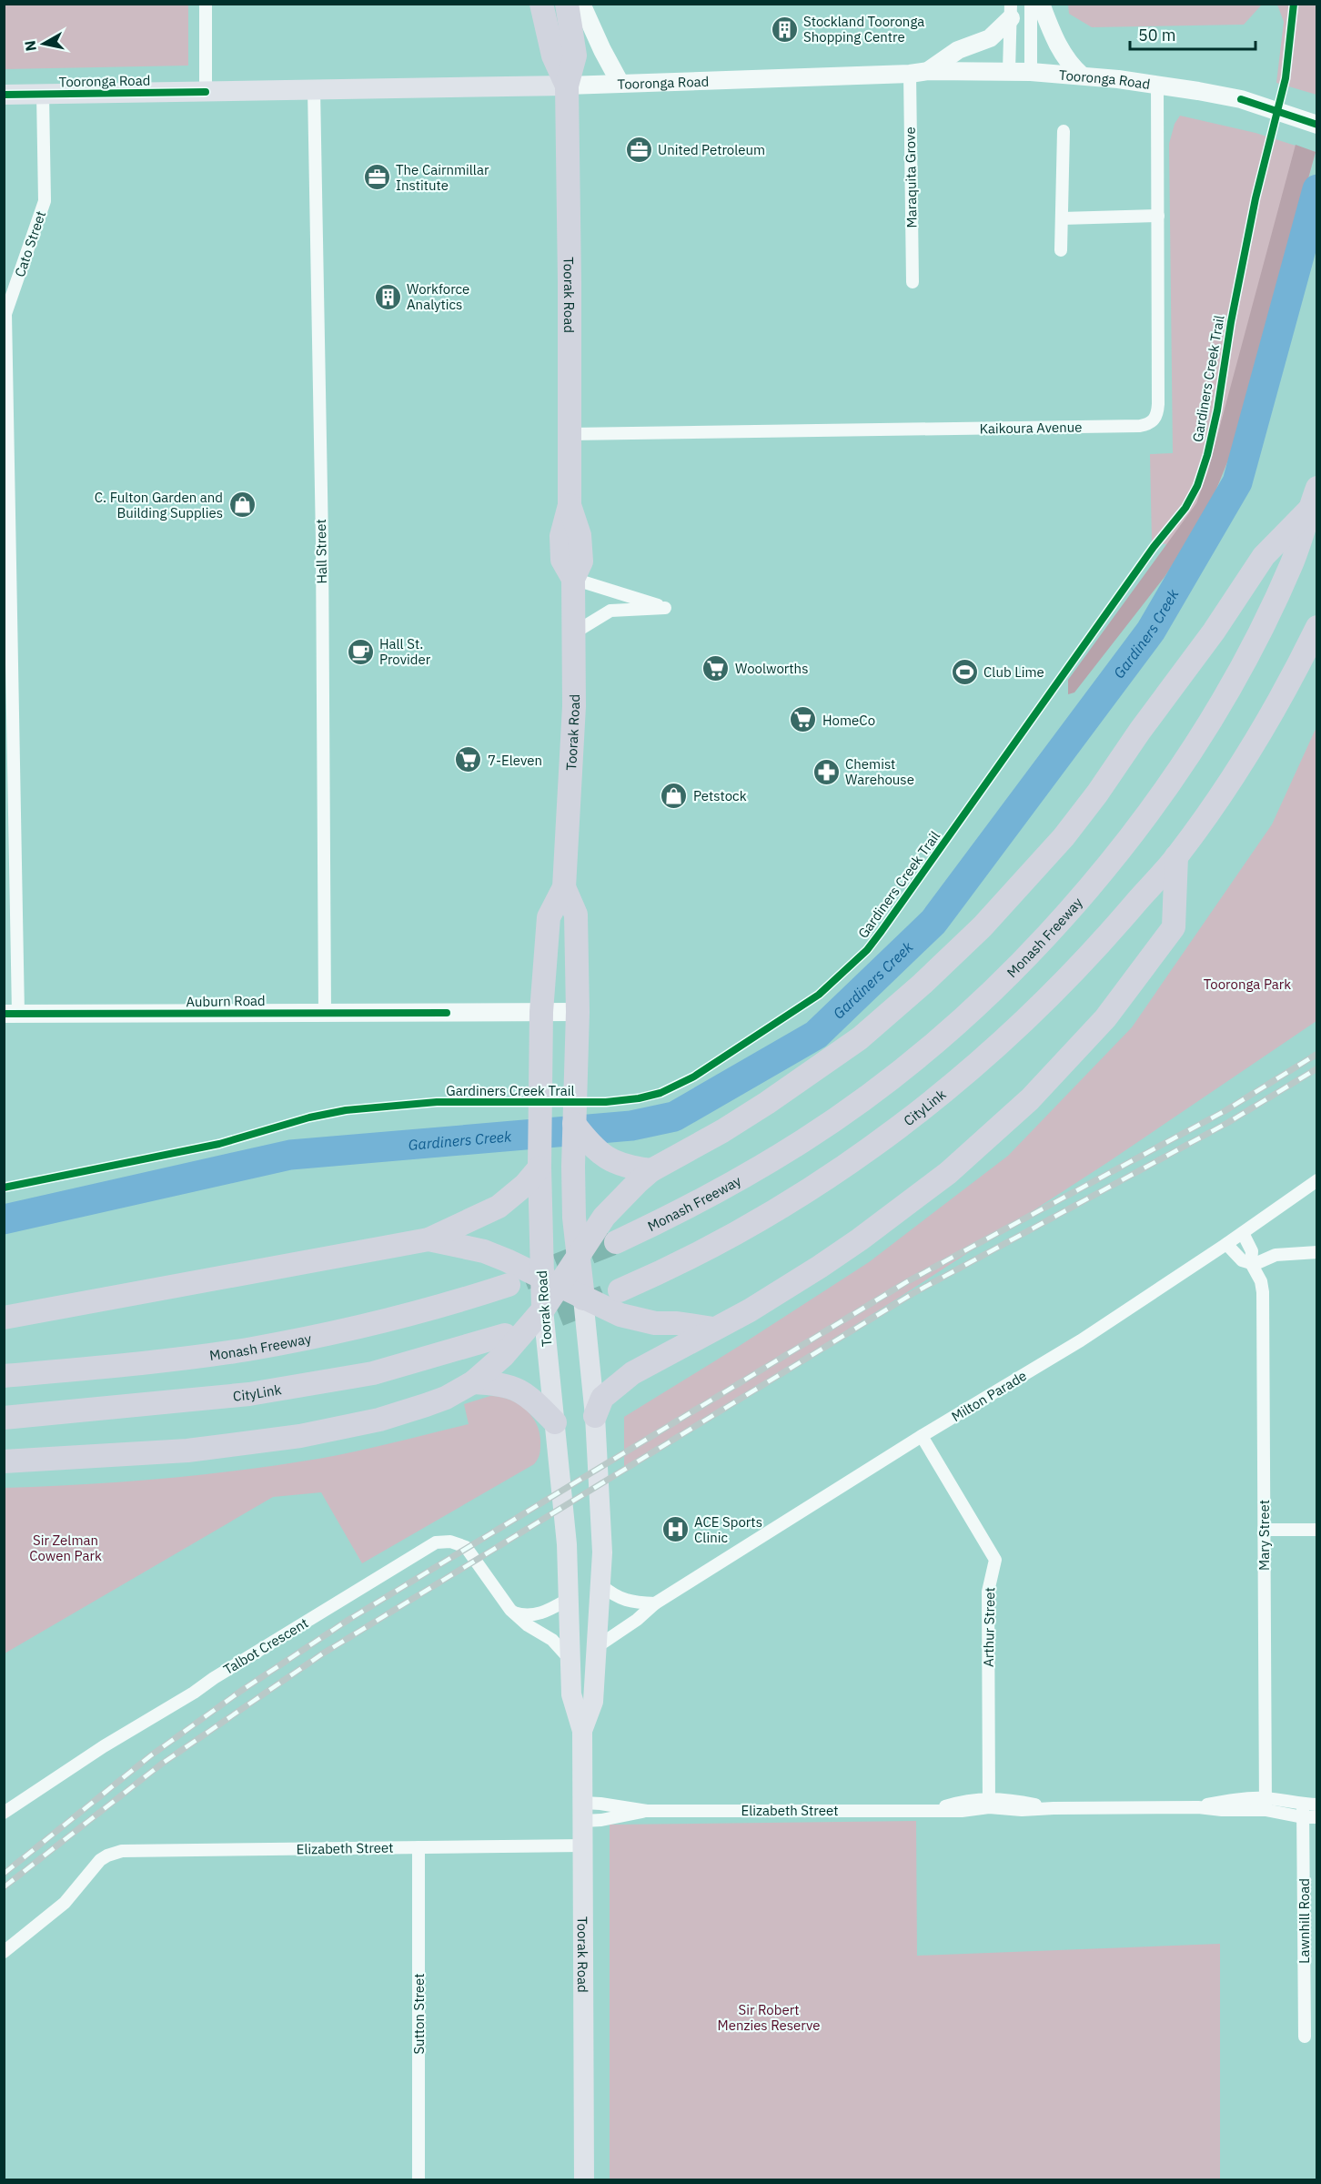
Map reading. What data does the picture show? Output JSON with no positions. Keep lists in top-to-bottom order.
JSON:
{
  "streets": {
    "highway": ["Toorak Road", "Monash Freeway", "CityLink"],
    "main road": ["Tooronga Road", "Auburn Road"],
    "street": [
      "Maraquita Grove",
      "Cato Street",
      "Kaikoura Avenue",
      "Hall Street",
      "Milton Parade",
      "Mary Street",
      "Arthur Street",
      "Talbot Crescent",
      "Elizabeth Street",
      "Lawnhill Road",
      "Sutton Street"
    ],
    "cycle path": ["Gardiners Creek Trail"]
  },
  "crossings": [
    ["Tooronga Road", "Maraquita Grove"],
    ["Tooronga Road", "Cato Street"],
    ["Tooronga Road", "Toorak Road"],
    ["Tooronga Road", "Kaikoura Avenue"],
    ["Tooronga Road", "Hall Street"],
    ["Cato Street", "Auburn Road"],
    ["Toorak Road", "Kaikoura Avenue"],
    ["Toorak Road", "Auburn Road"],
    ["Toorak Road", "Milton Parade"],
    ["Toorak Road", "Talbot Crescent"],
    ["Toorak Road", "Elizabeth Street"],
    ["Hall Street", "Auburn Road"],
    ["Milton Parade", "Mary Street"],
    ["Milton Parade", "Arthur Street"],
    ["Mary Street", "Elizabeth Street"],
    ["Arthur Street", "Elizabeth Street"],
    ["Elizabeth Street", "Lawnhill Road"],
    ["Elizabeth Street", "Sutton Street"]
  ],
  "water": ["Gardiners Creek"],
  "parks": ["Tooronga Park", "Sir Zelman Cowen Park", "Sir Robert Menzies Reserve"],
  "places": {
    "building": ["Stockland Tooronga Shopping Centre", "Workforce Analytics"],
    "office": ["United Petroleum", "The Cairnmillar Institute"],
    "shop": ["C. Fulton Garden and Building Supplies", "Petstock"],
    "cafe": ["Hall St. Provider"],
    "supermarket": ["Woolworths", "HomeCo", "7-Eleven"],
    "sports": ["Club Lime"],
    "pharmacy": ["Chemist Warehouse"],
    "hospital": ["ACE Sports Clinic"]
  },
  "scale_bar": "50 m",
  "north": "left"
}
